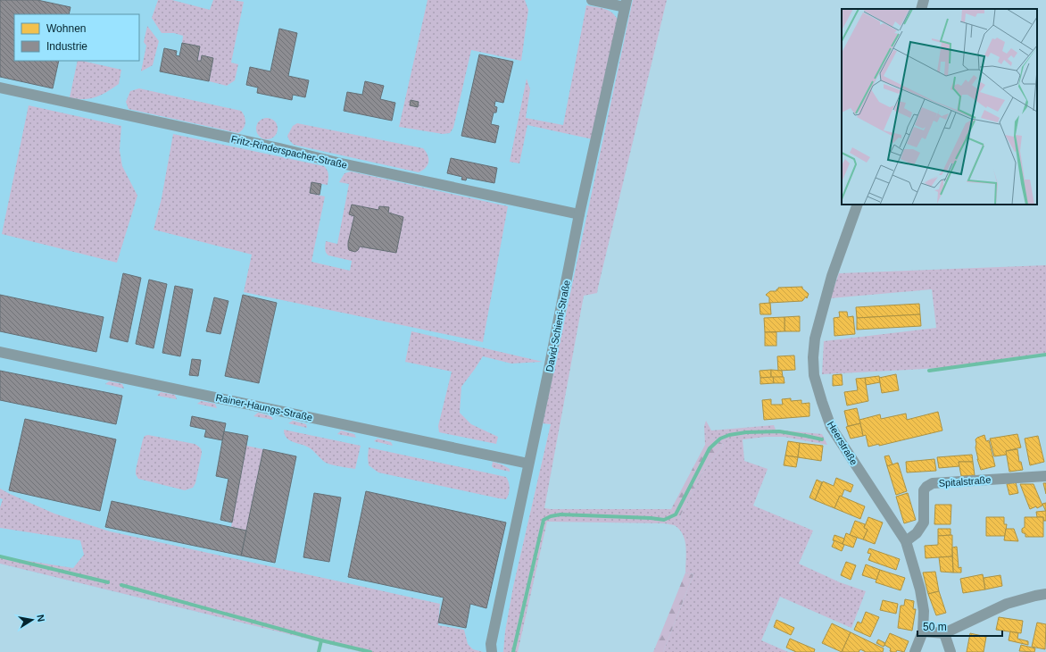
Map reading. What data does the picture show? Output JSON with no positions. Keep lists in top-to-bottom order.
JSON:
{
  "streets": {
    "street": [
      "Fritz-Rinderspacher-Straße",
      "David-Schieni-Straße",
      "Rainer-Haungs-Straße",
      "Heerstraße",
      "Spitalstraße"
    ]
  },
  "crossings": [
    ["Fritz-Rinderspacher-Straße", "David-Schieni-Straße"],
    ["David-Schieni-Straße", "Rainer-Haungs-Straße"],
    ["Heerstraße", "Spitalstraße"]
  ],
  "legend": ["Wohnen", "Industrie"],
  "scale_bar": "50 m",
  "north": "right"
}
